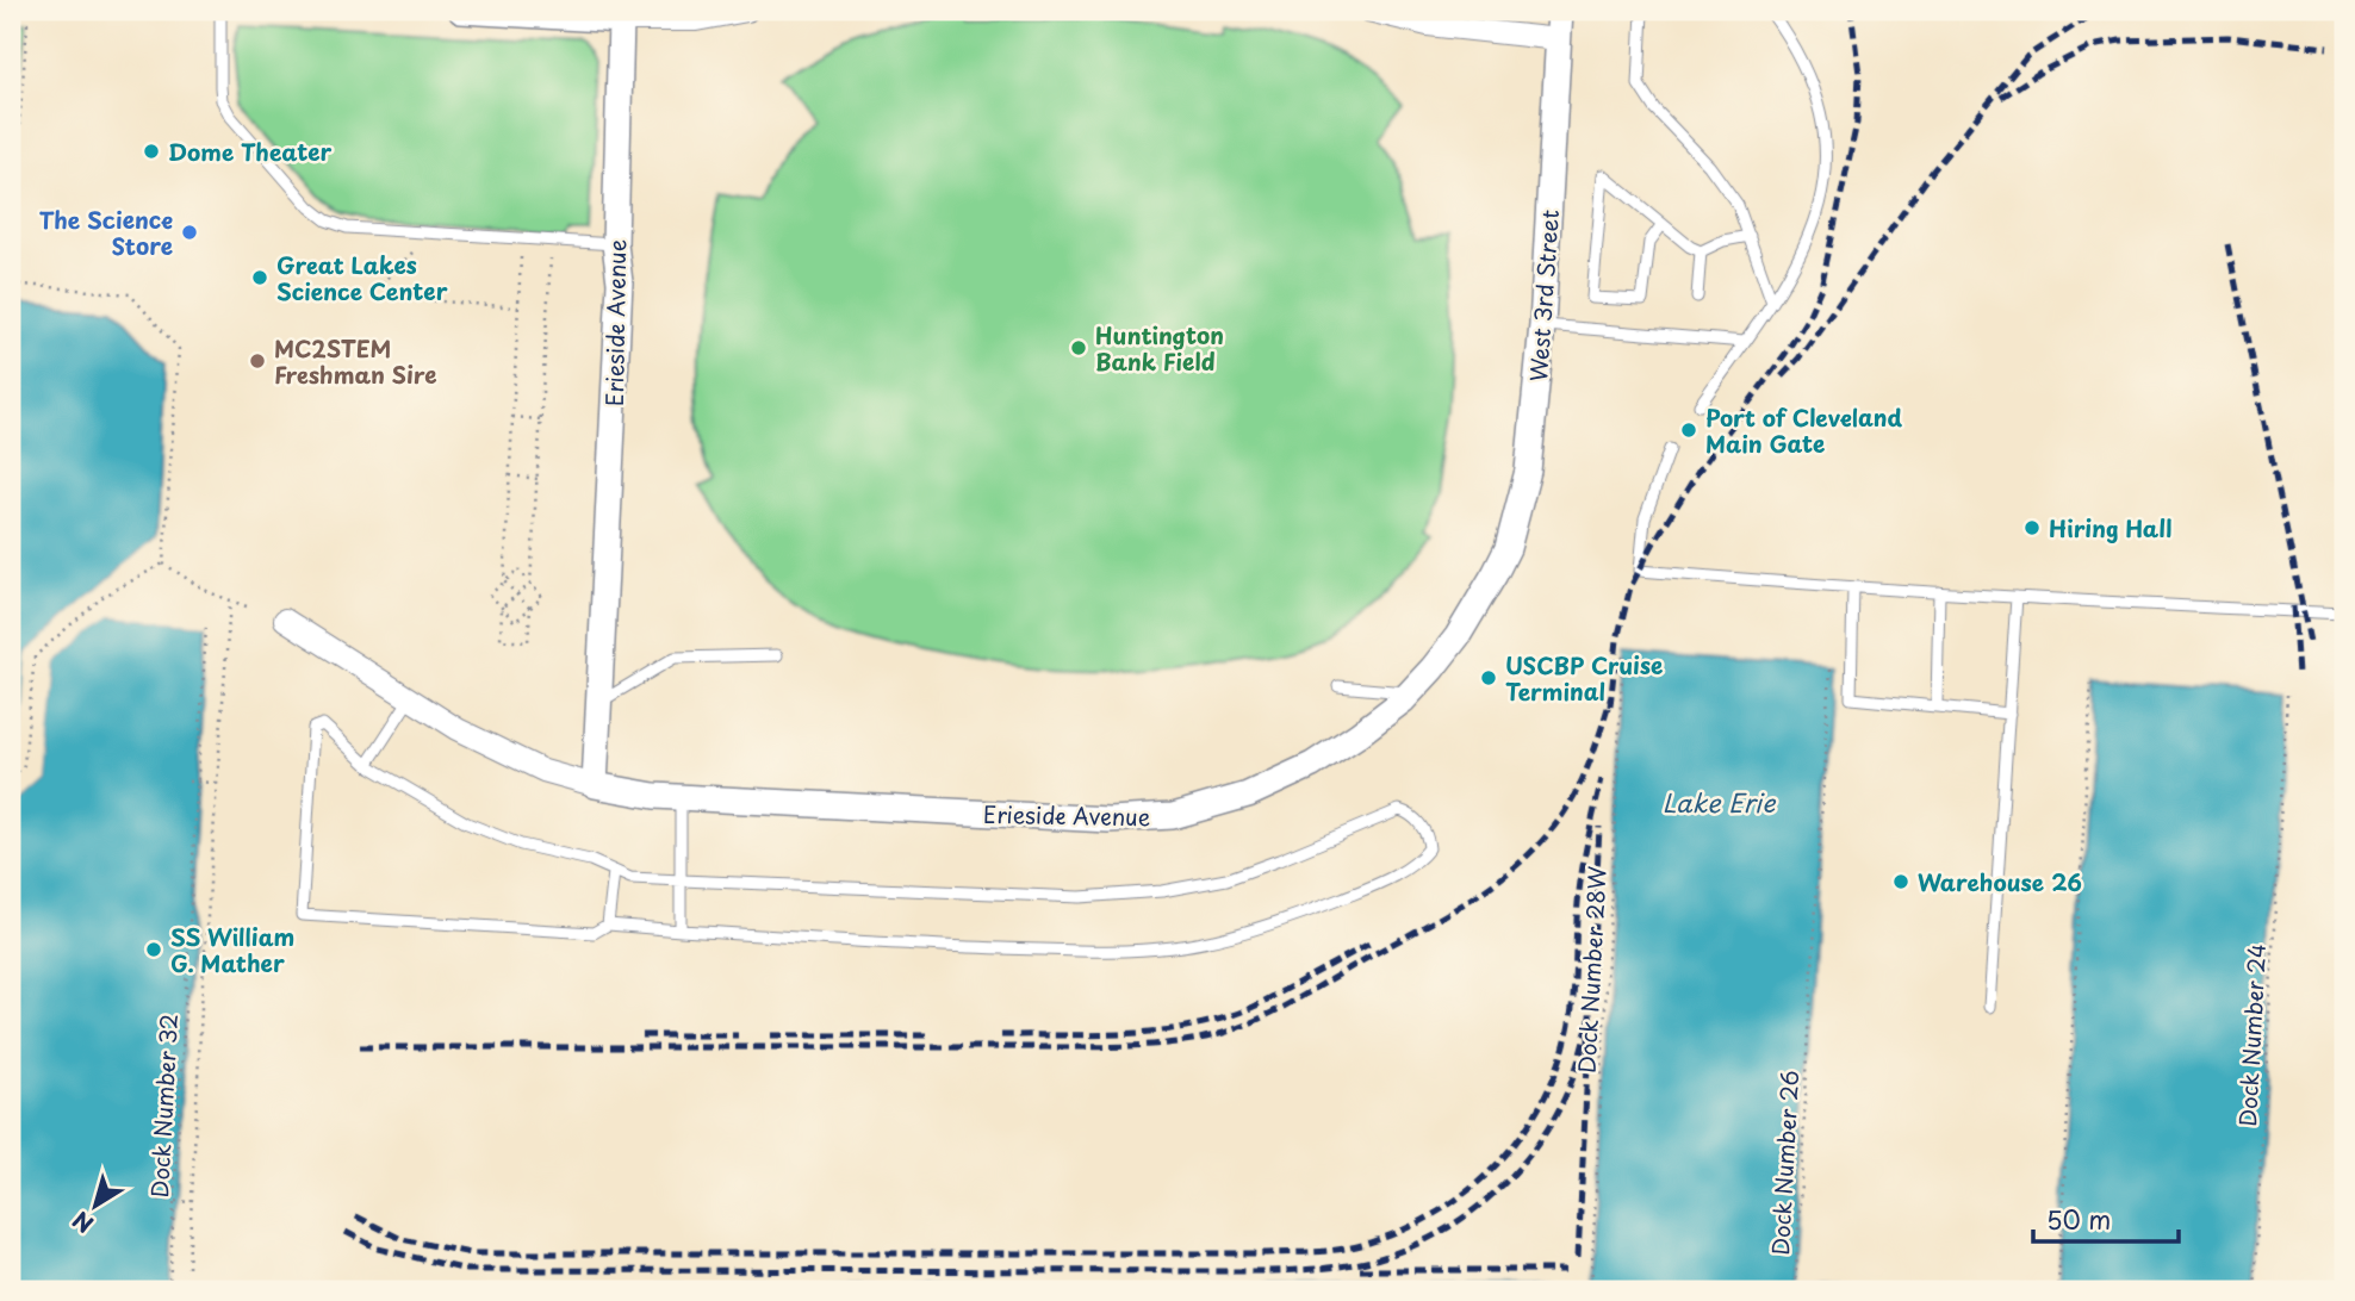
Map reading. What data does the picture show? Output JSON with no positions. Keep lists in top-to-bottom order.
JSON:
{
  "streets": {
    "street": ["West 3rd Street", "Erieside Avenue"],
    "path": [
      "Dock Number 28W",
      "Dock Number 24",
      "Dock Number 32",
      "Dock Number 26"
    ]
  },
  "crossings": [
    ["West 3rd Street", "Erieside Avenue"]
  ],
  "water": ["Lake Erie"],
  "places": [
    "Dome Theater",
    "The Science Store",
    "Great Lakes Science Center",
    "Huntington Bank Field",
    "MC2STEM Freshman Sire",
    "Port of Cleveland Main Gate",
    "Hiring Hall",
    "USCBP Cruise Terminal",
    "Warehouse 26",
    "SS William G. Mather"
  ],
  "scale_bar": "50 m",
  "north": "bottom left"
}
